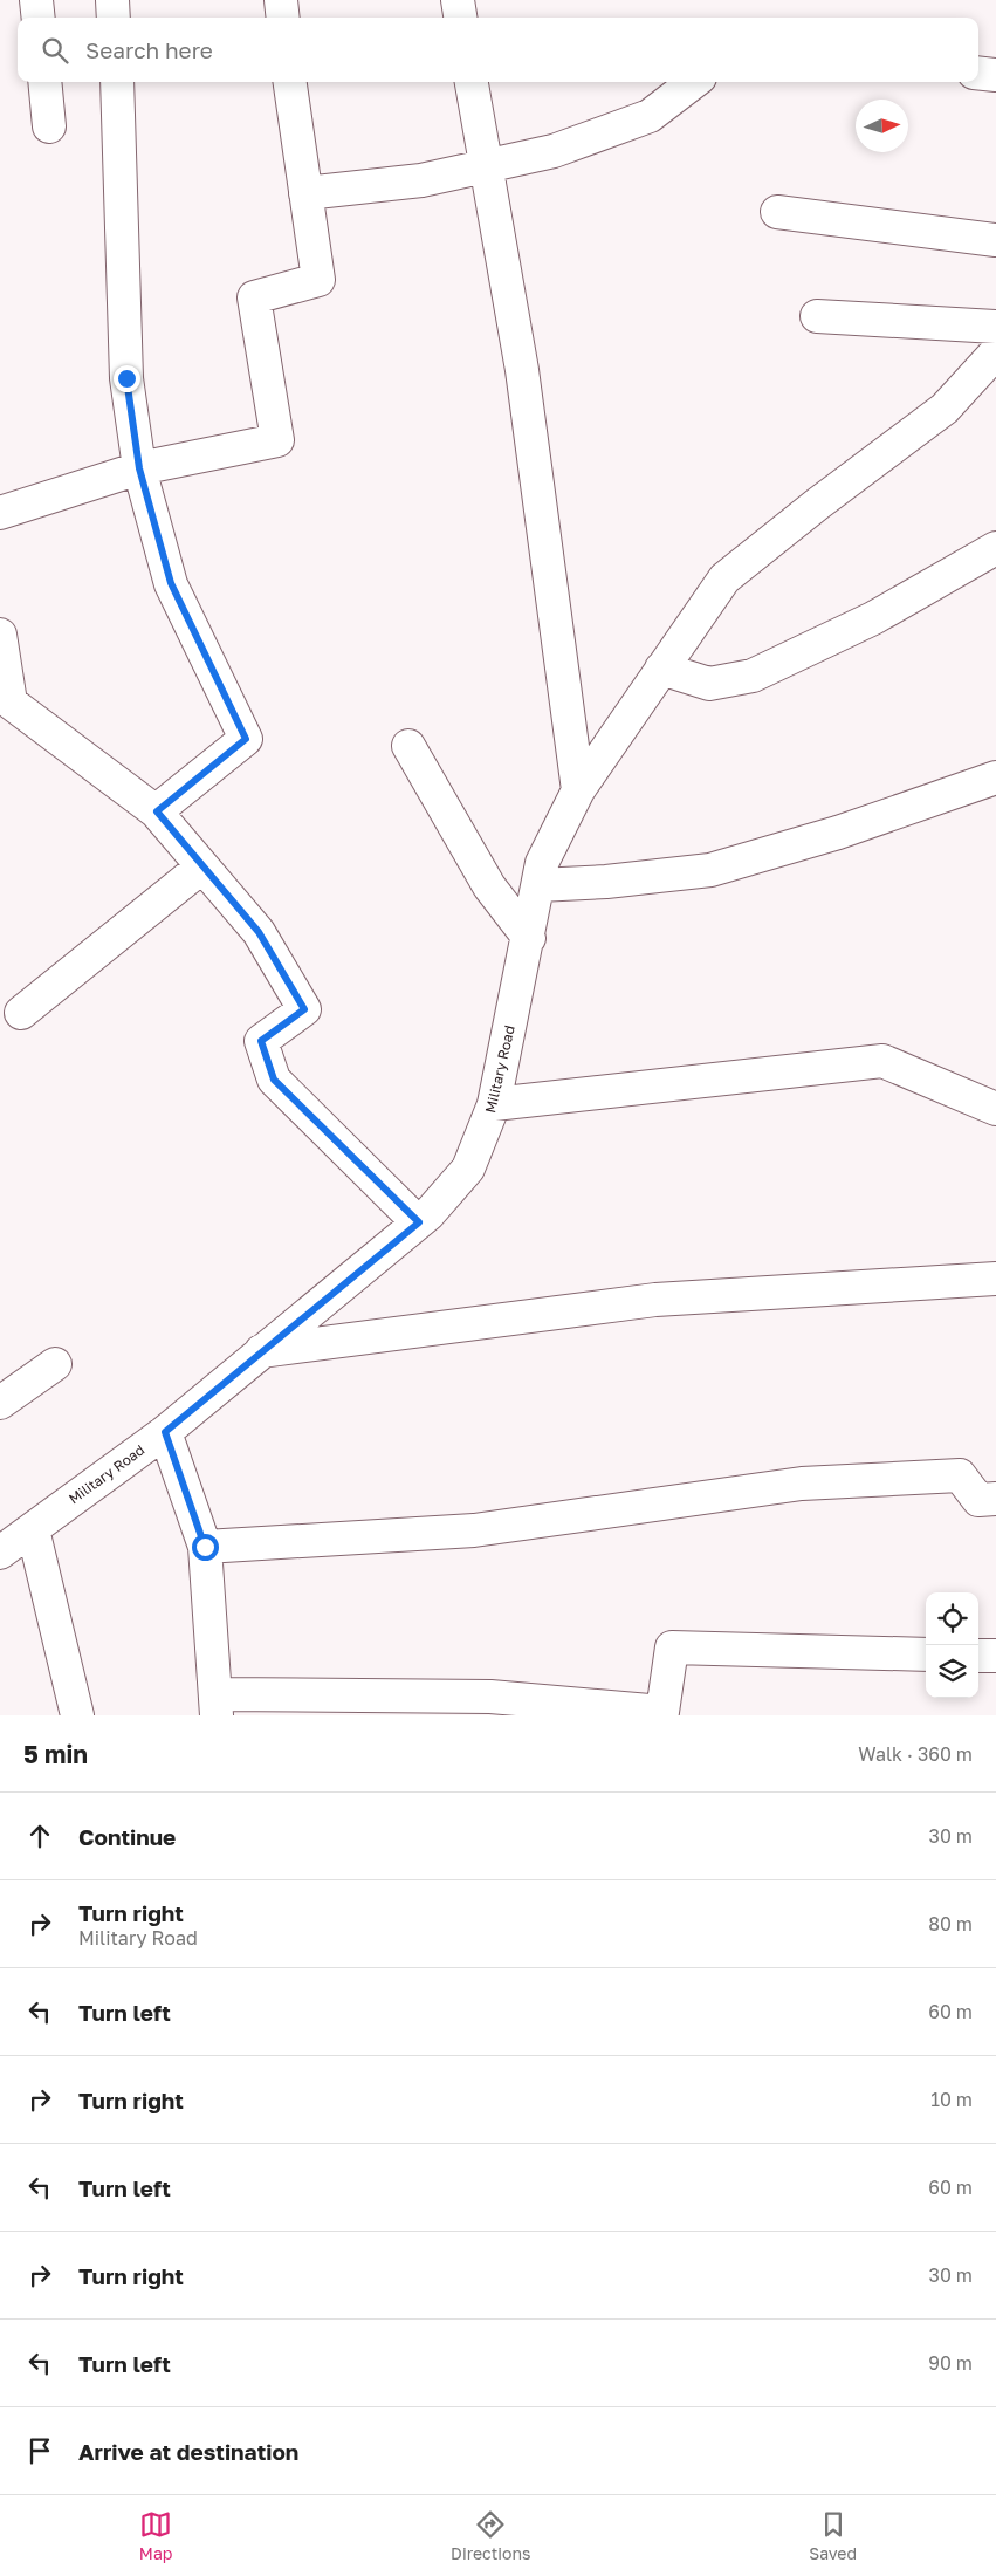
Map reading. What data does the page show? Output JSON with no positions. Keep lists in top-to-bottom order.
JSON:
{
  "streets": {
    "street": ["Military Road"]
  },
  "north": "right",
  "page": {
    "search": "Search here",
    "heading": ["5 min", "Walk · 360 m"],
    "list": [
      ["Continue", "30 m"],
      ["Turn right", "Military Road", "80 m"],
      ["Turn left", "60 m"],
      ["Turn right", "10 m"],
      ["Turn left", "60 m"],
      ["Turn right", "30 m"],
      ["Turn left", "90 m"],
      "Arrive at destination"
    ],
    "nav": ["Map", "Directions", "Saved"]
  }
}
